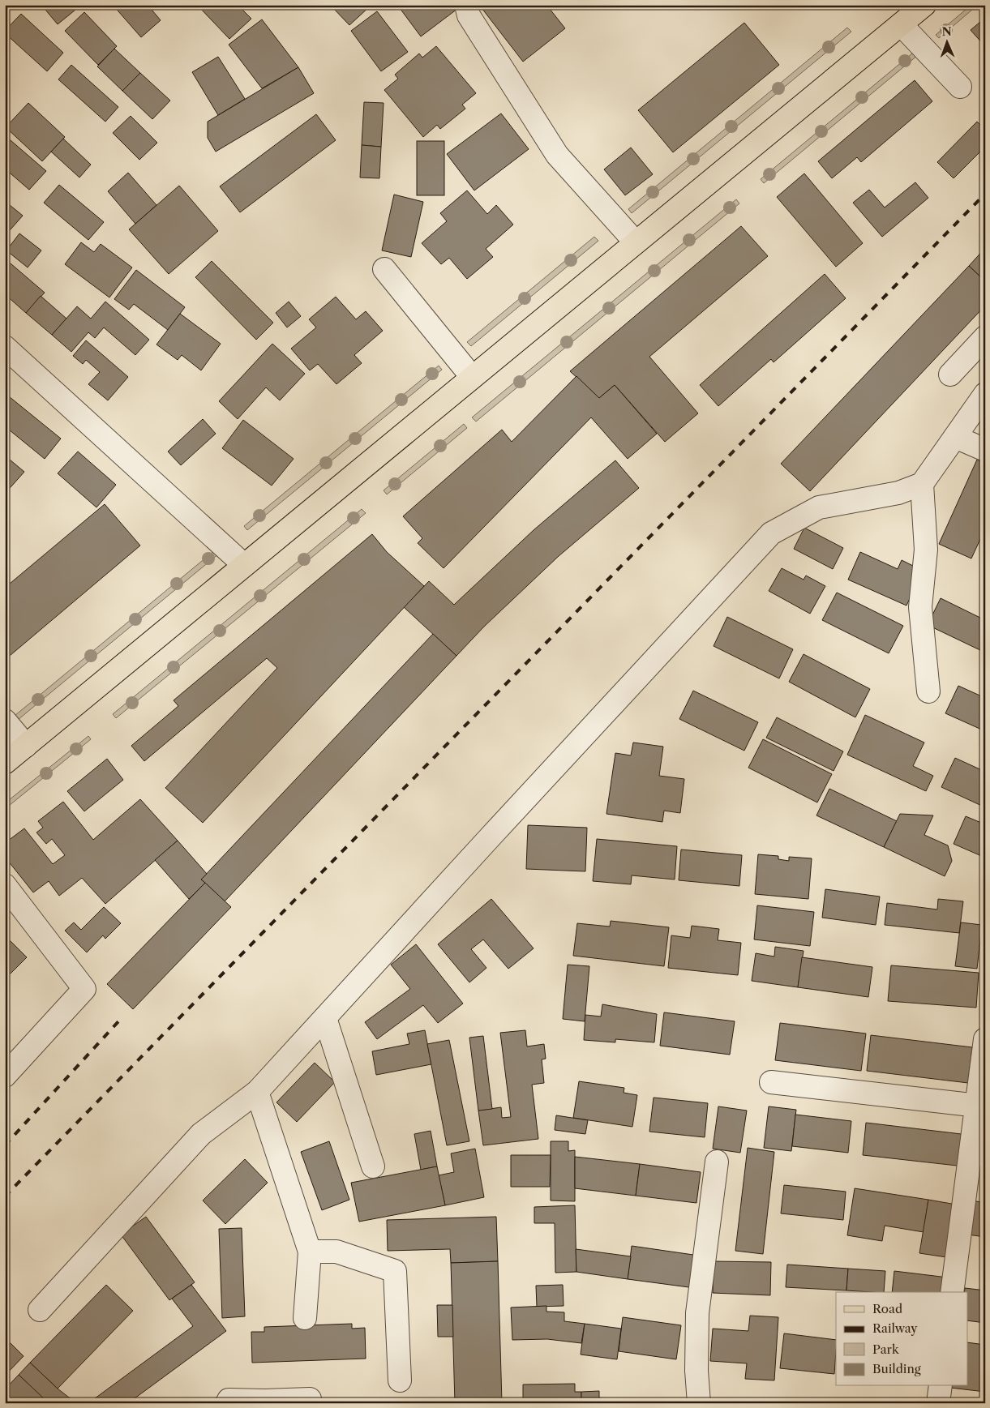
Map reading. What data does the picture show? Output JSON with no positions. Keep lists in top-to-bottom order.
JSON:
{
  "legend": [
    "Road",
    "Railway",
    "Park",
    "Building"
  ],
  "north": "top"
}
